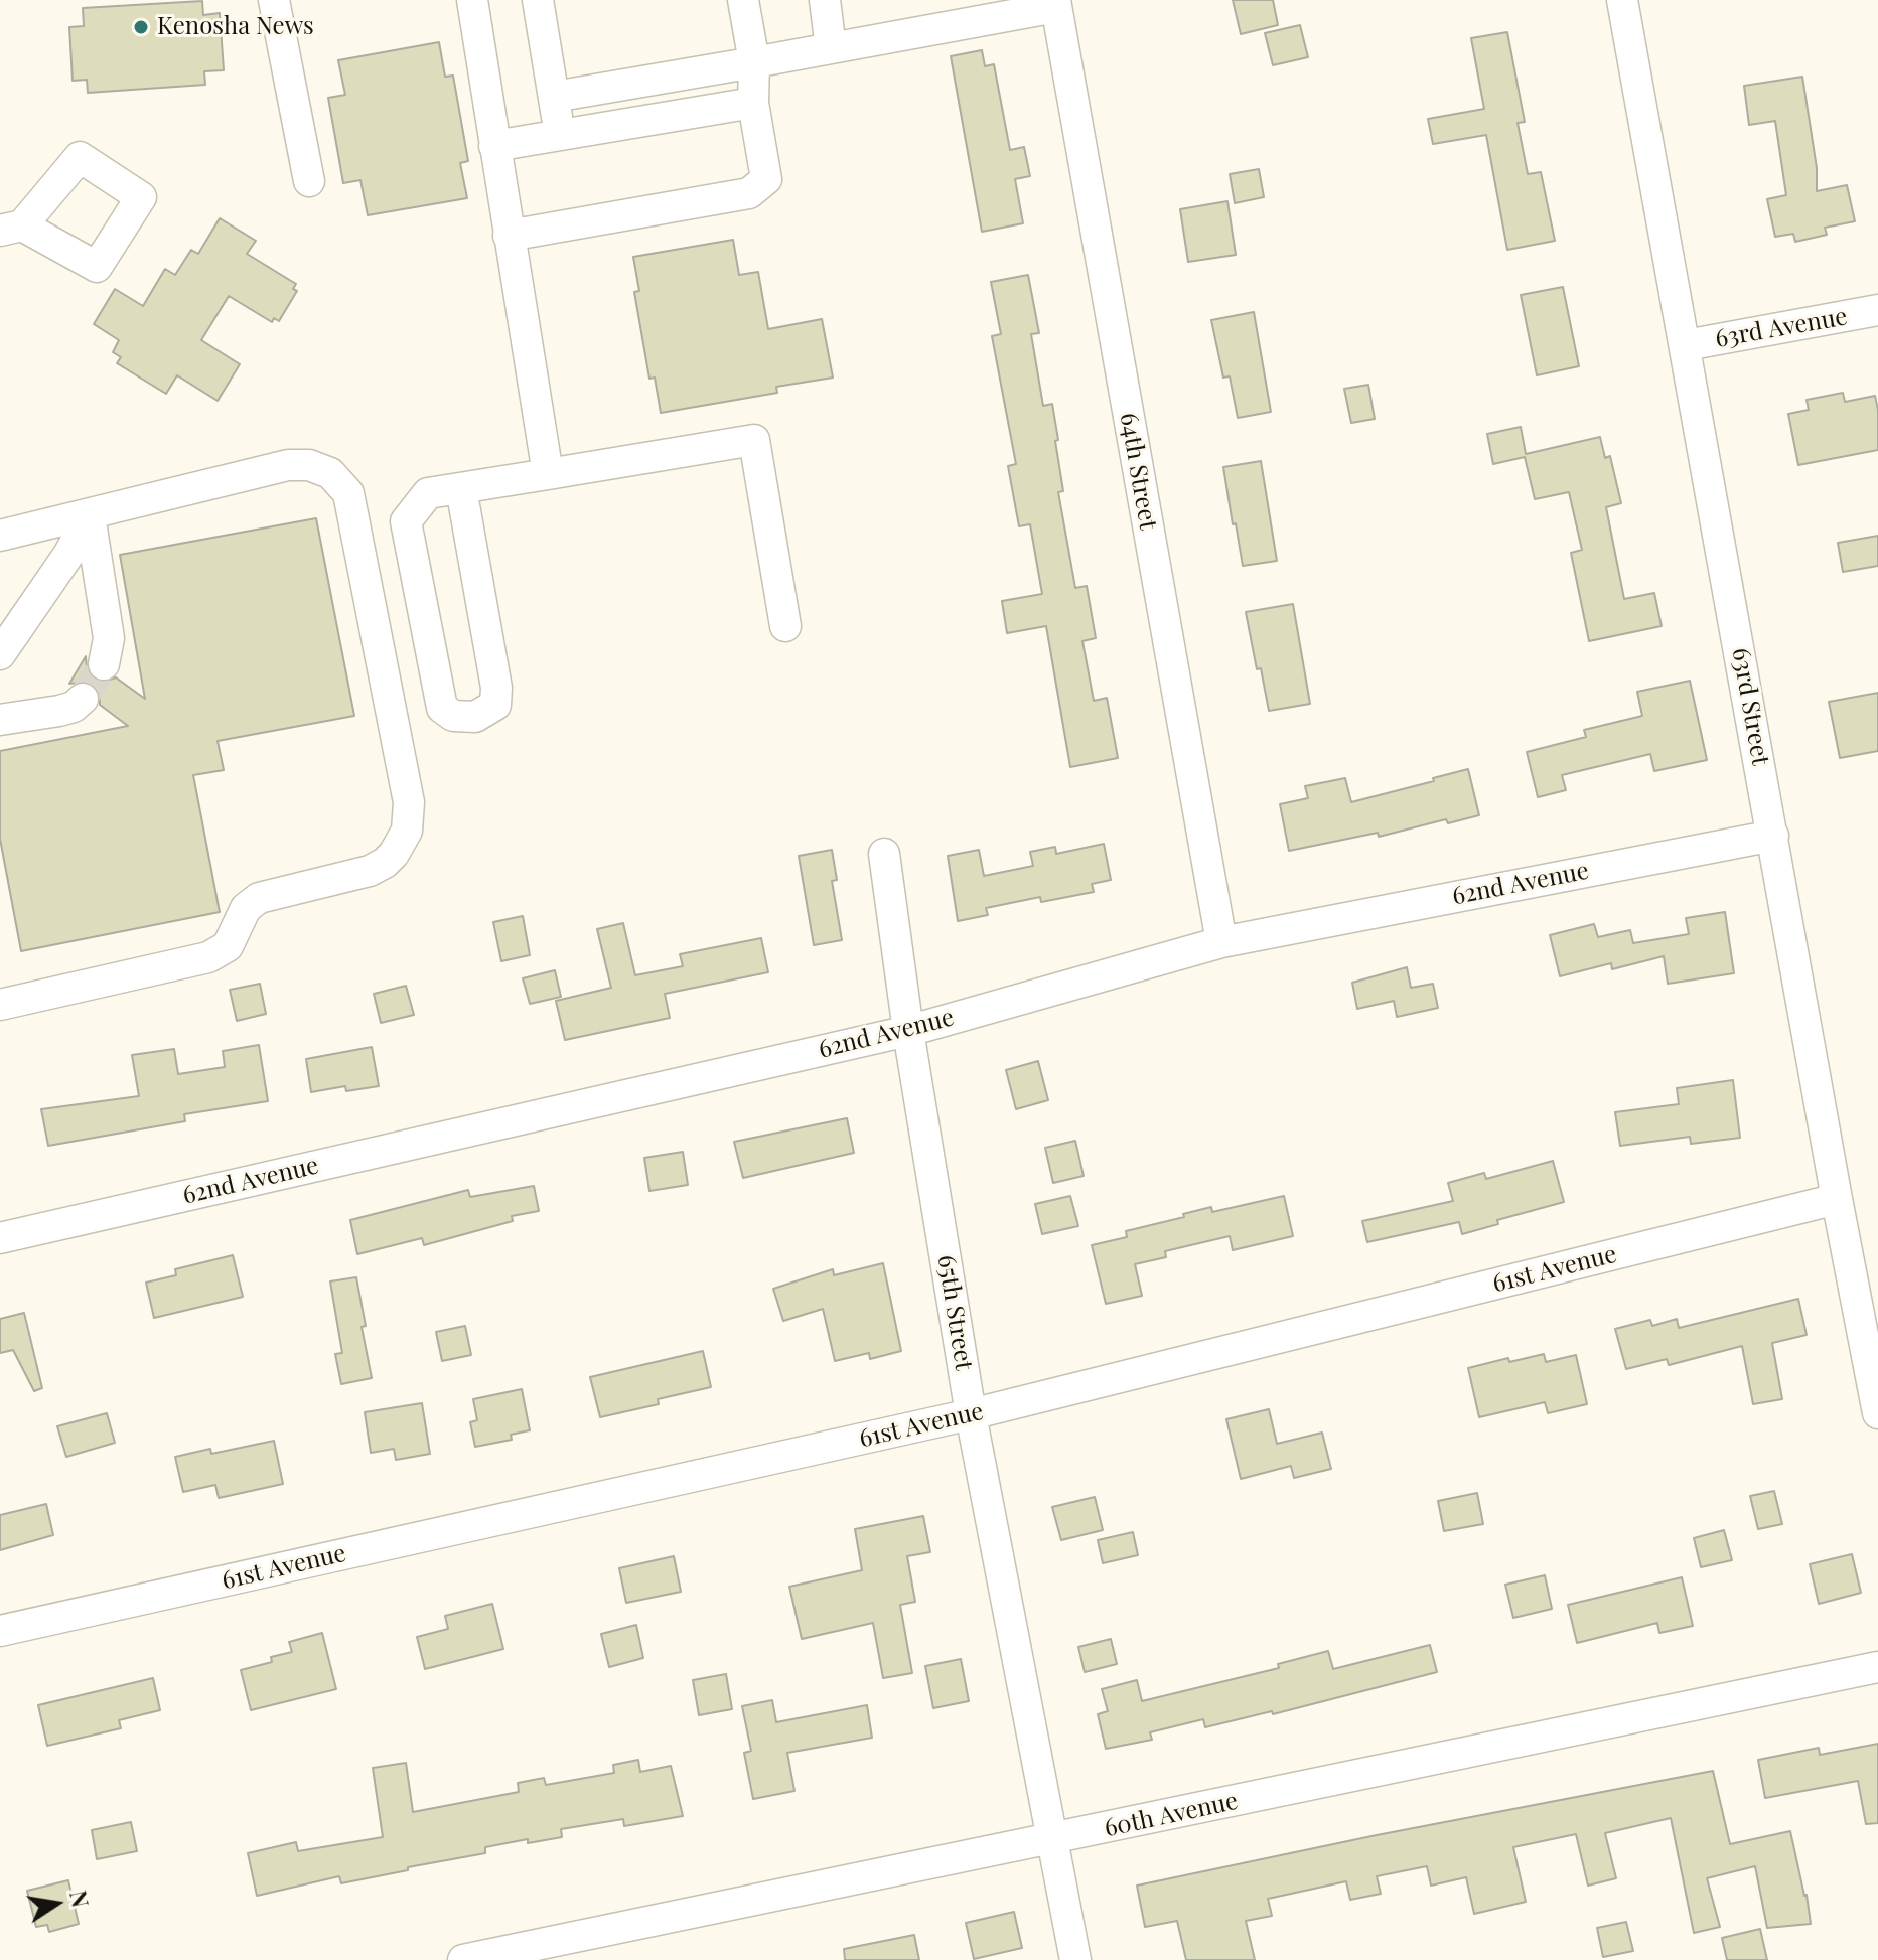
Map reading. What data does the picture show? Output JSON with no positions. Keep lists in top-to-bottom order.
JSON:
{
  "streets": {
    "street": [
      "63rd Avenue",
      "64th Street",
      "63rd Street",
      "62nd Avenue",
      "61st Avenue",
      "65th Street",
      "60th Avenue"
    ]
  },
  "crossings": [
    ["63rd Avenue", "63rd Street"],
    ["64th Street", "62nd Avenue"],
    ["63rd Street", "62nd Avenue"],
    ["63rd Street", "61st Avenue"],
    ["62nd Avenue", "65th Street"],
    ["61st Avenue", "65th Street"],
    ["65th Street", "60th Avenue"]
  ],
  "places": ["Kenosha News"],
  "north": "right"
}
